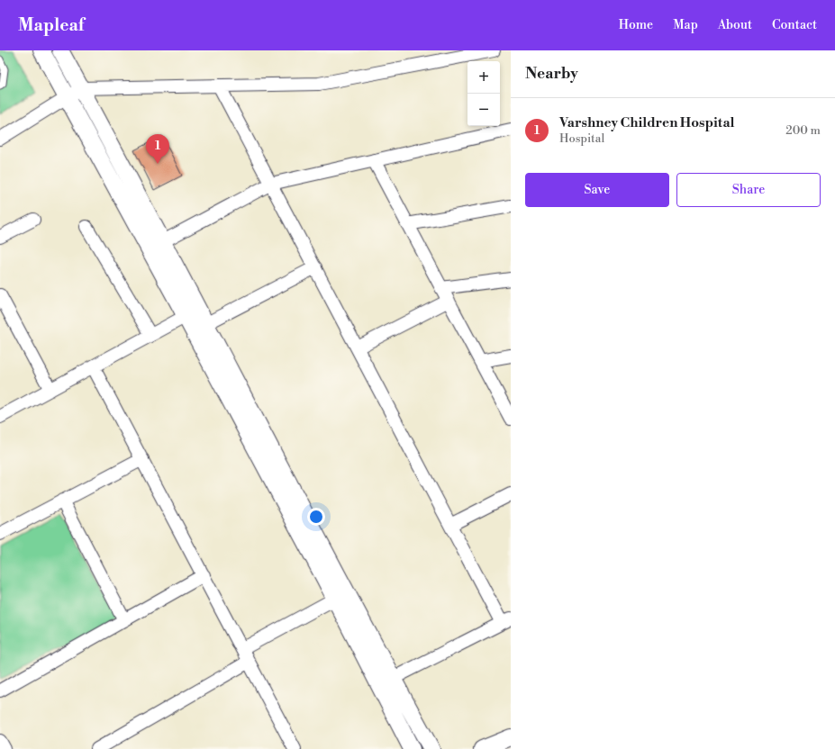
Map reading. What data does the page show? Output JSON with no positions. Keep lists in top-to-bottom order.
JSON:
{
  "page": {
    "header": "Mapleaf",
    "nav": [
      "Home",
      "Map",
      "About",
      "Contact"
    ],
    "heading": "Nearby",
    "map_buttons": ["+", "−"],
    "list": [
      {
        "mark": "1",
        "name": "Varshney Children Hospital",
        "note": "Hospital",
        "value": "200 m"
      }
    ],
    "pins": "1",
    "buttons": ["Save", "Share"]
  }
}
